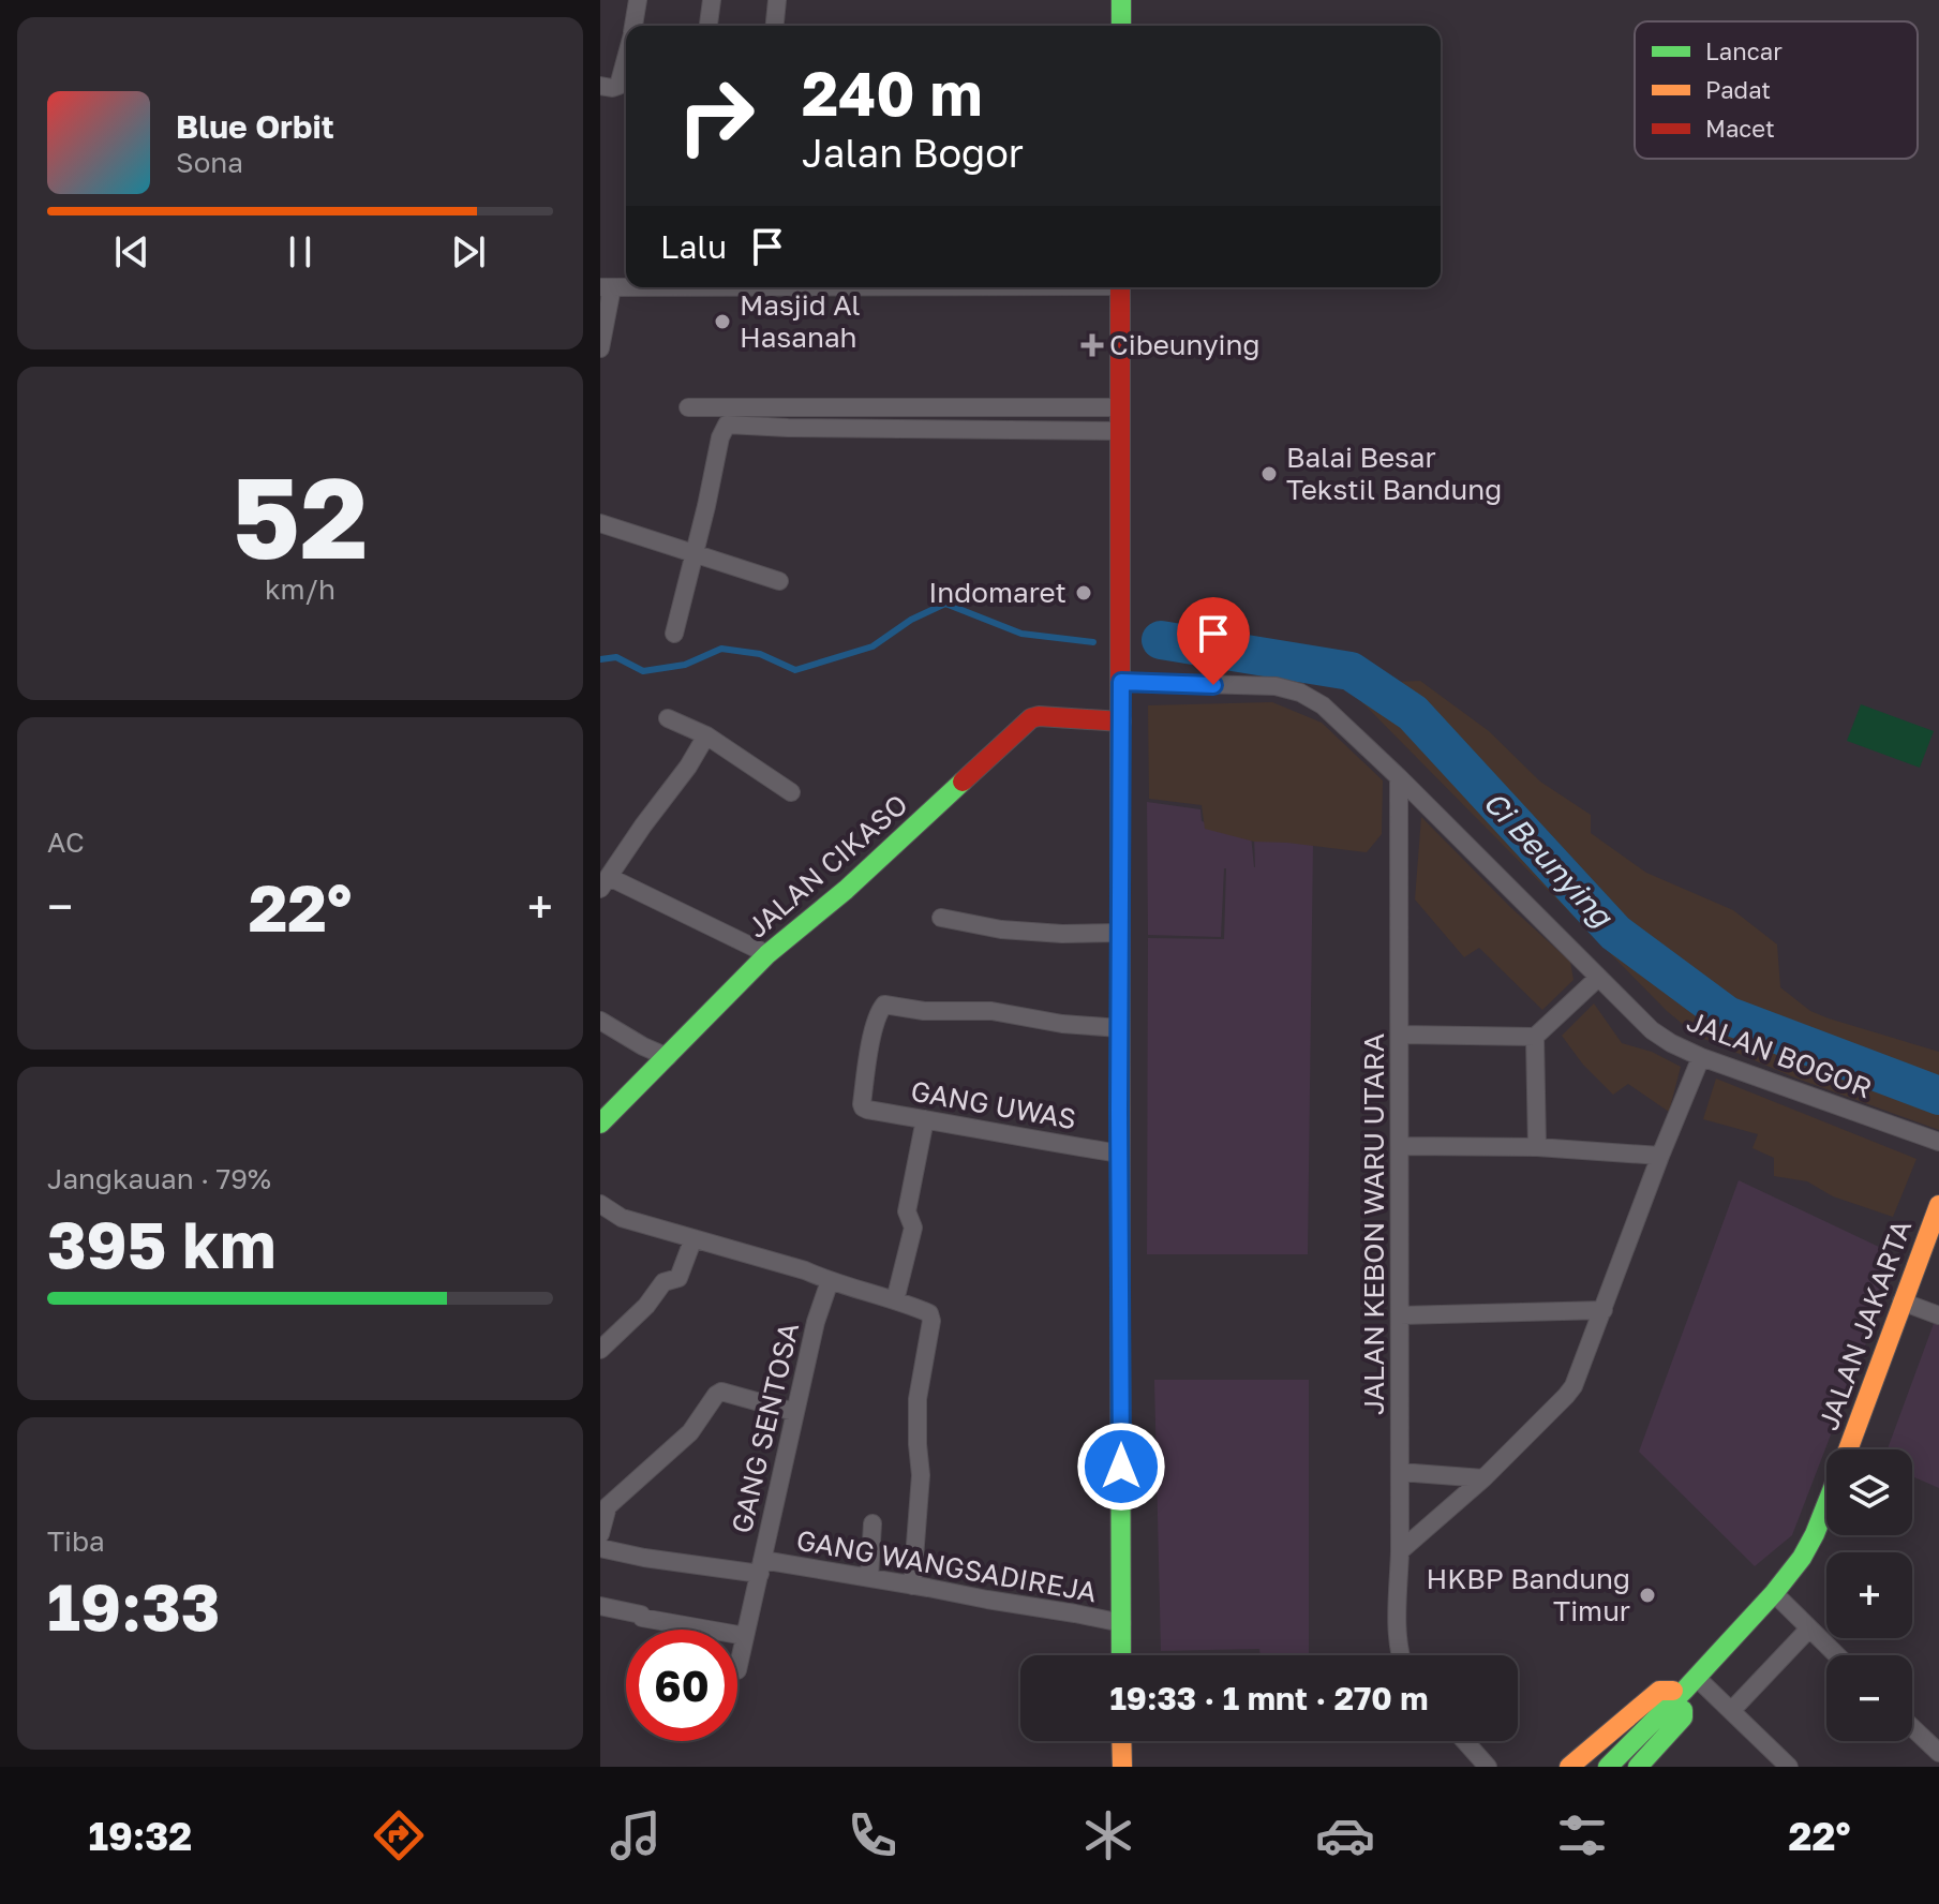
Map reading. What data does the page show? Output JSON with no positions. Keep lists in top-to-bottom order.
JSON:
{
  "streets": {
    "main road": ["JALAN CIKASO", "JALAN JAKARTA"],
    "street": [
      "JALAN BOGOR",
      "GANG UWAS",
      "JALAN KEBON WARU UTARA",
      "GANG SENTOSA",
      "GANG WANGSADIREJA"
    ]
  },
  "crossings": [
    ["JALAN BOGOR", "JALAN KEBON WARU UTARA"],
    ["GANG SENTOSA", "GANG WANGSADIREJA"]
  ],
  "water": ["Ci Beunying"],
  "places": {
    "other": [
      "Masjid Al Hasanah",
      "Balai Besar Tekstil Bandung",
      "Indomaret",
      "HKBP Bandung Timur"
    ],
    "health": ["Cibeunying"]
  },
  "legend": ["Lancar", "Padat", "Macet"],
  "page": {
    "turn": ["240 m", "Jalan Bogor"],
    "song": ["Blue Orbit", "Sona"],
    "then": "Lalu",
    "tile": [
      ["52", "km/h"],
      "AC",
      ["Jangkauan · 79%", "395 km"],
      ["Tiba", "19:33"]
    ],
    "heat": ["−", "22°", "+"],
    "map_buttons": ["+", "−"],
    "limit": "60",
    "trip": "19:33 · 1 mnt · 270 m",
    "tabs": ["19:32", "22°"]
  }
}
